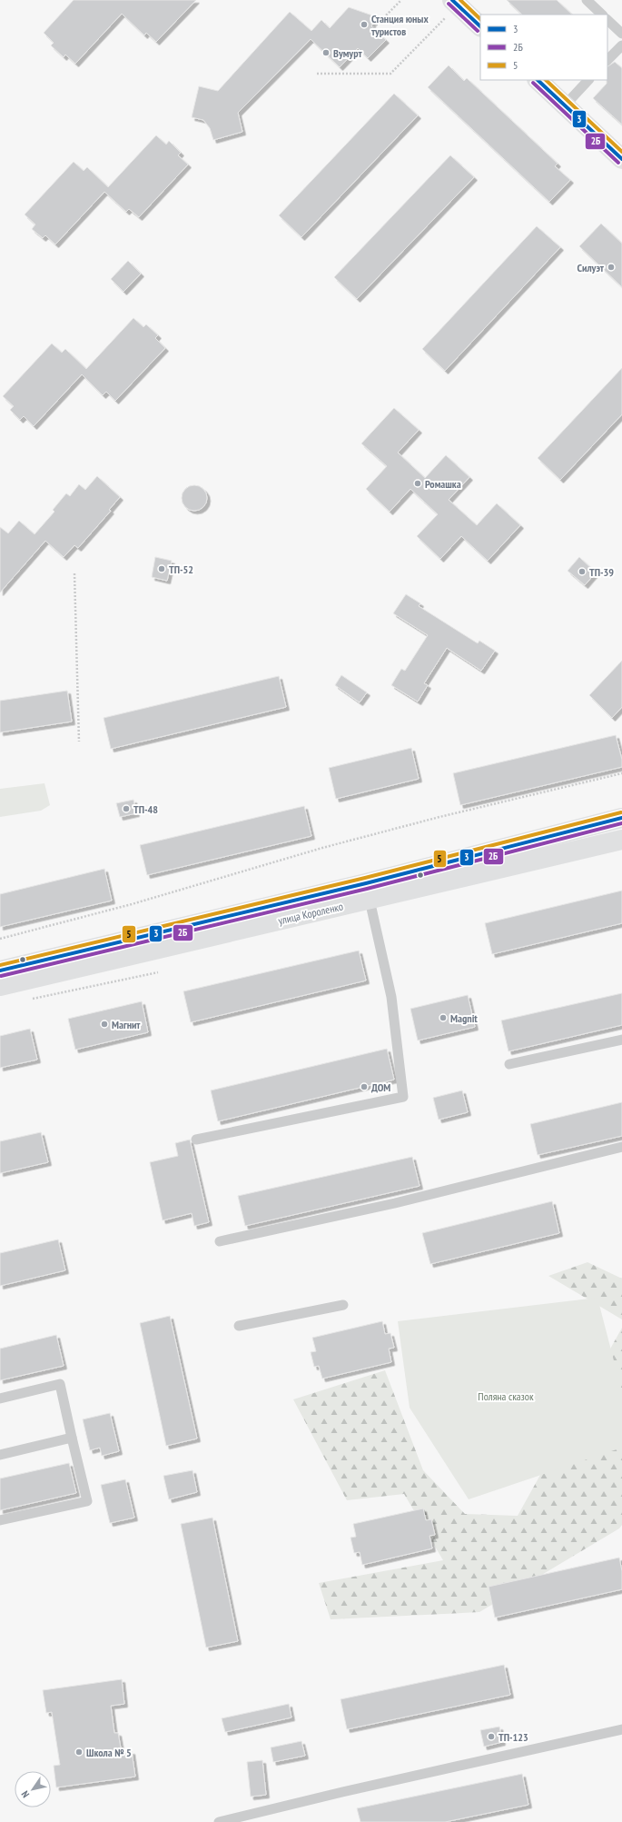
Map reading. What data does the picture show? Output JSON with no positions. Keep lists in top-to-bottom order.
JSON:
{
  "streets": {
    "street": ["улица Короленко"]
  },
  "parks": ["Поляна сказок"],
  "places": [
    "Станция юных туристов",
    "Вумурт",
    "Силуэт",
    "Ромашка",
    "ТП-52",
    "ТП-39",
    "ТП-48",
    "Magnit",
    "Магнит",
    "ДОМ",
    "ТП-123",
    "Школа № 5"
  ],
  "lines": ["transit line 3", "transit line 5", "transit line 2Б"],
  "legend": ["3", "2Б", "5"],
  "north": "bottom left"
}
